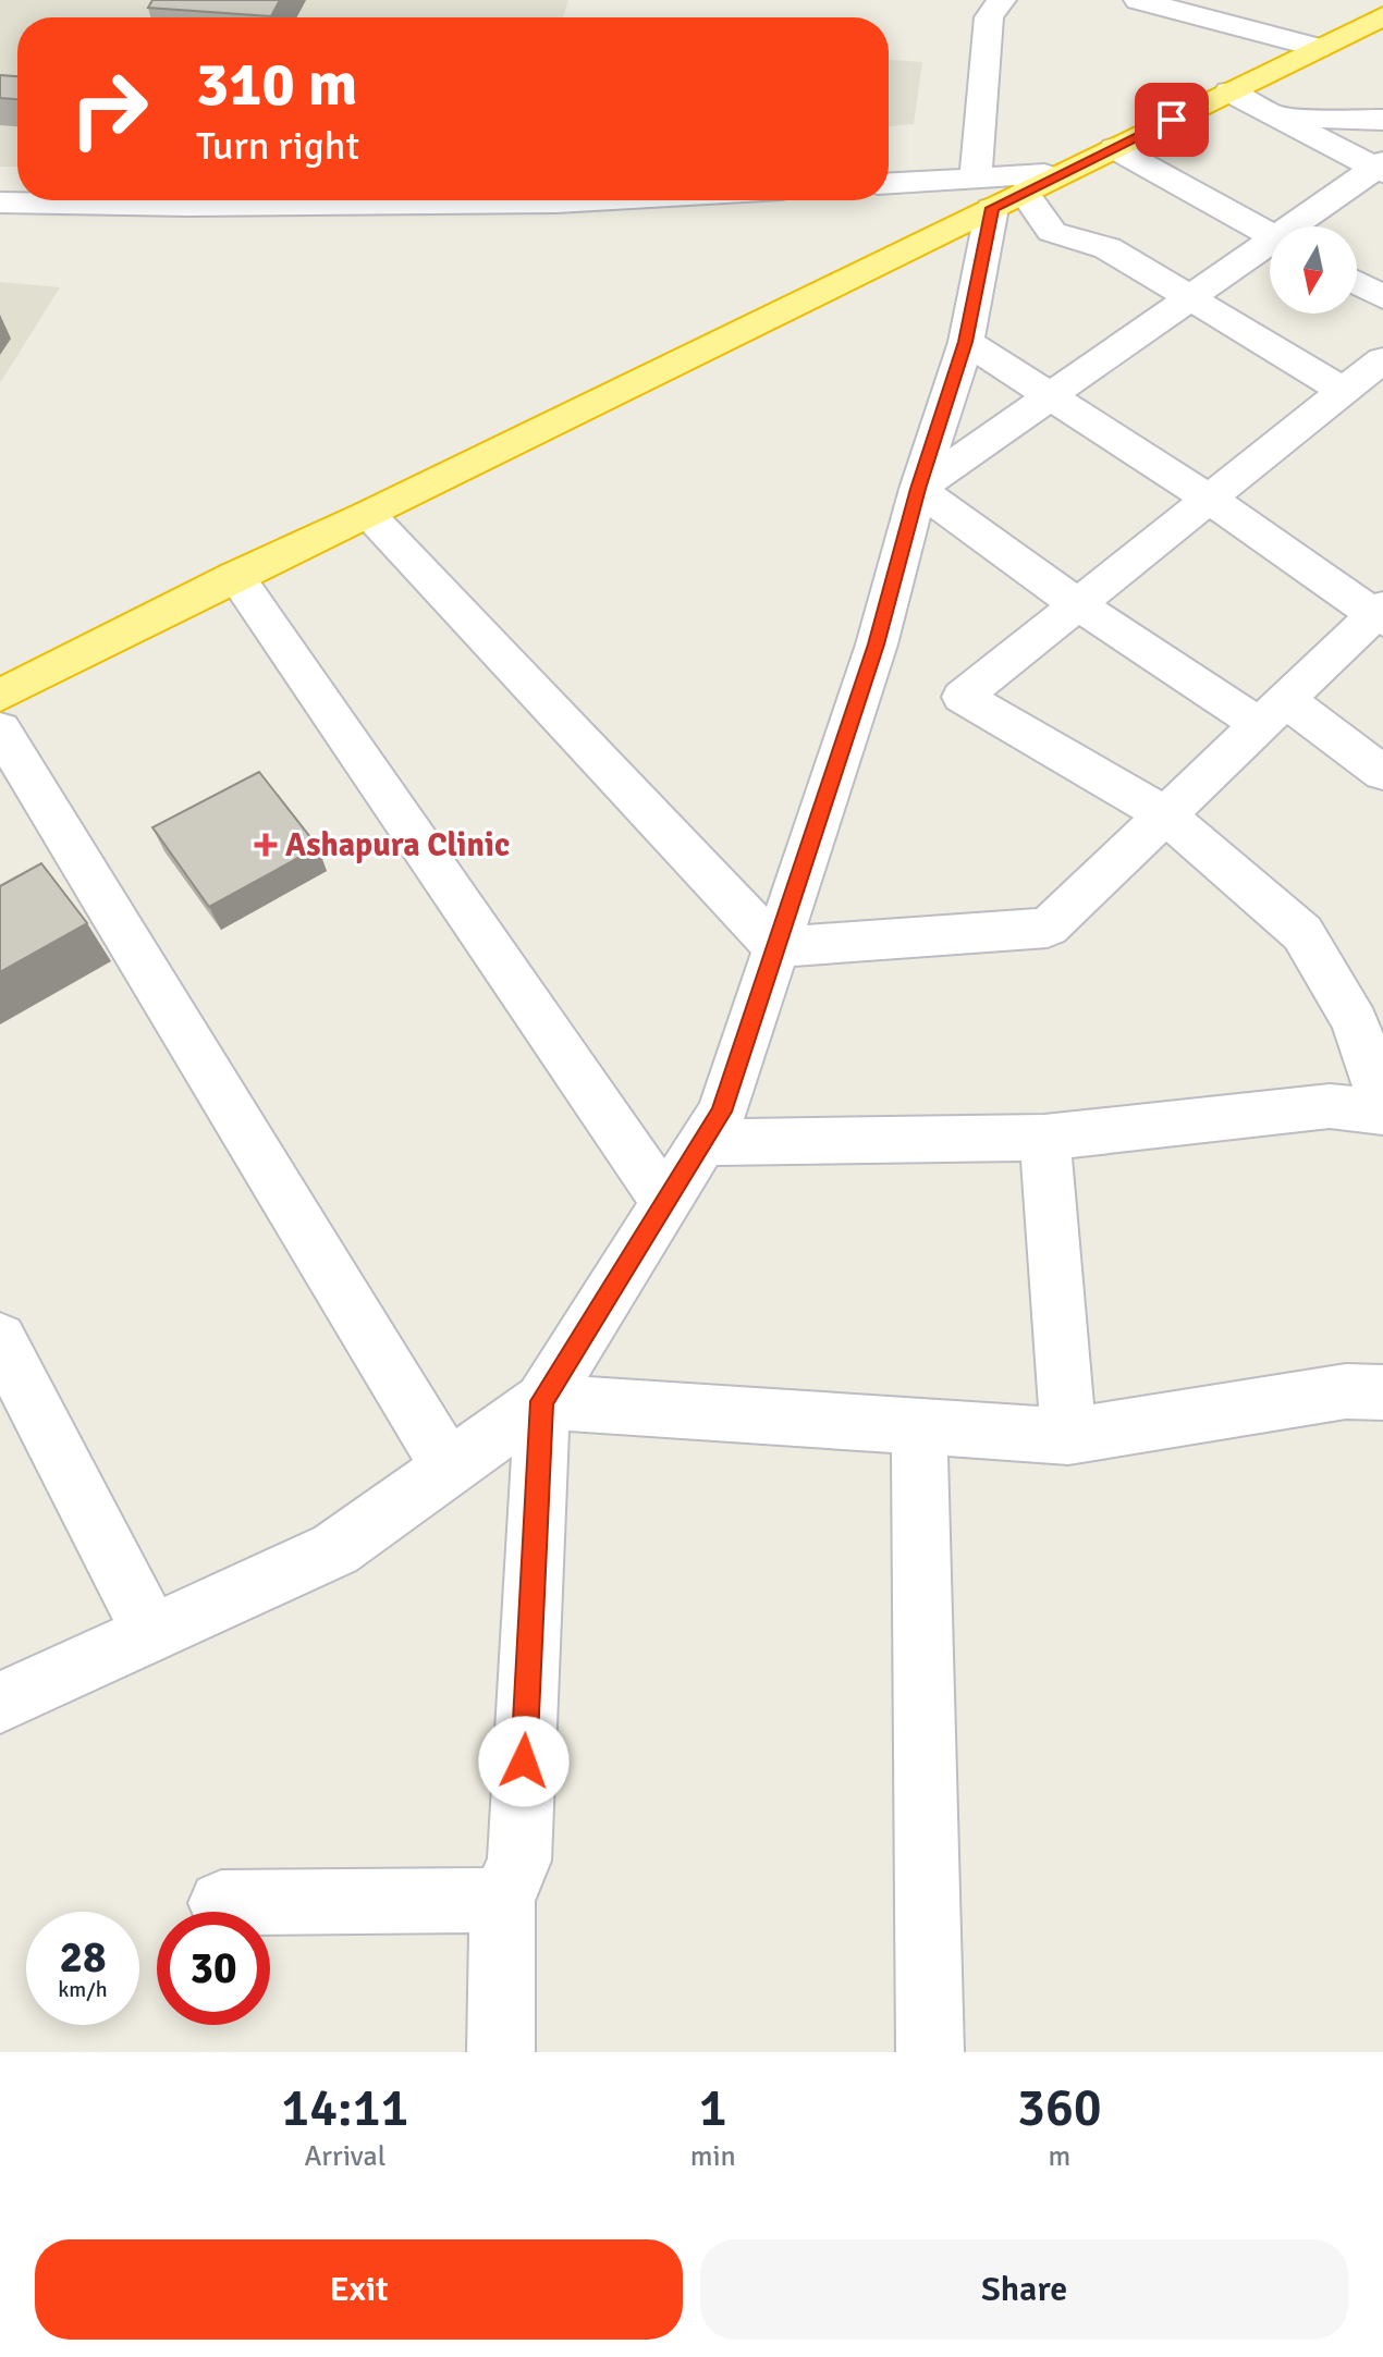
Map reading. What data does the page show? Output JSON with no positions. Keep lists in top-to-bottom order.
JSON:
{
  "places": {
    "health": ["Ashapura Clinic"]
  },
  "north": "bottom",
  "page": {
    "turn": ["310 m", "Turn right"],
    "speed": "28 km/h",
    "limit": "30",
    "eta": [
      "14:11",
      "Arrival",
      "1",
      "min",
      "360",
      "m"
    ],
    "buttons": ["Exit", "Share"]
  }
}
